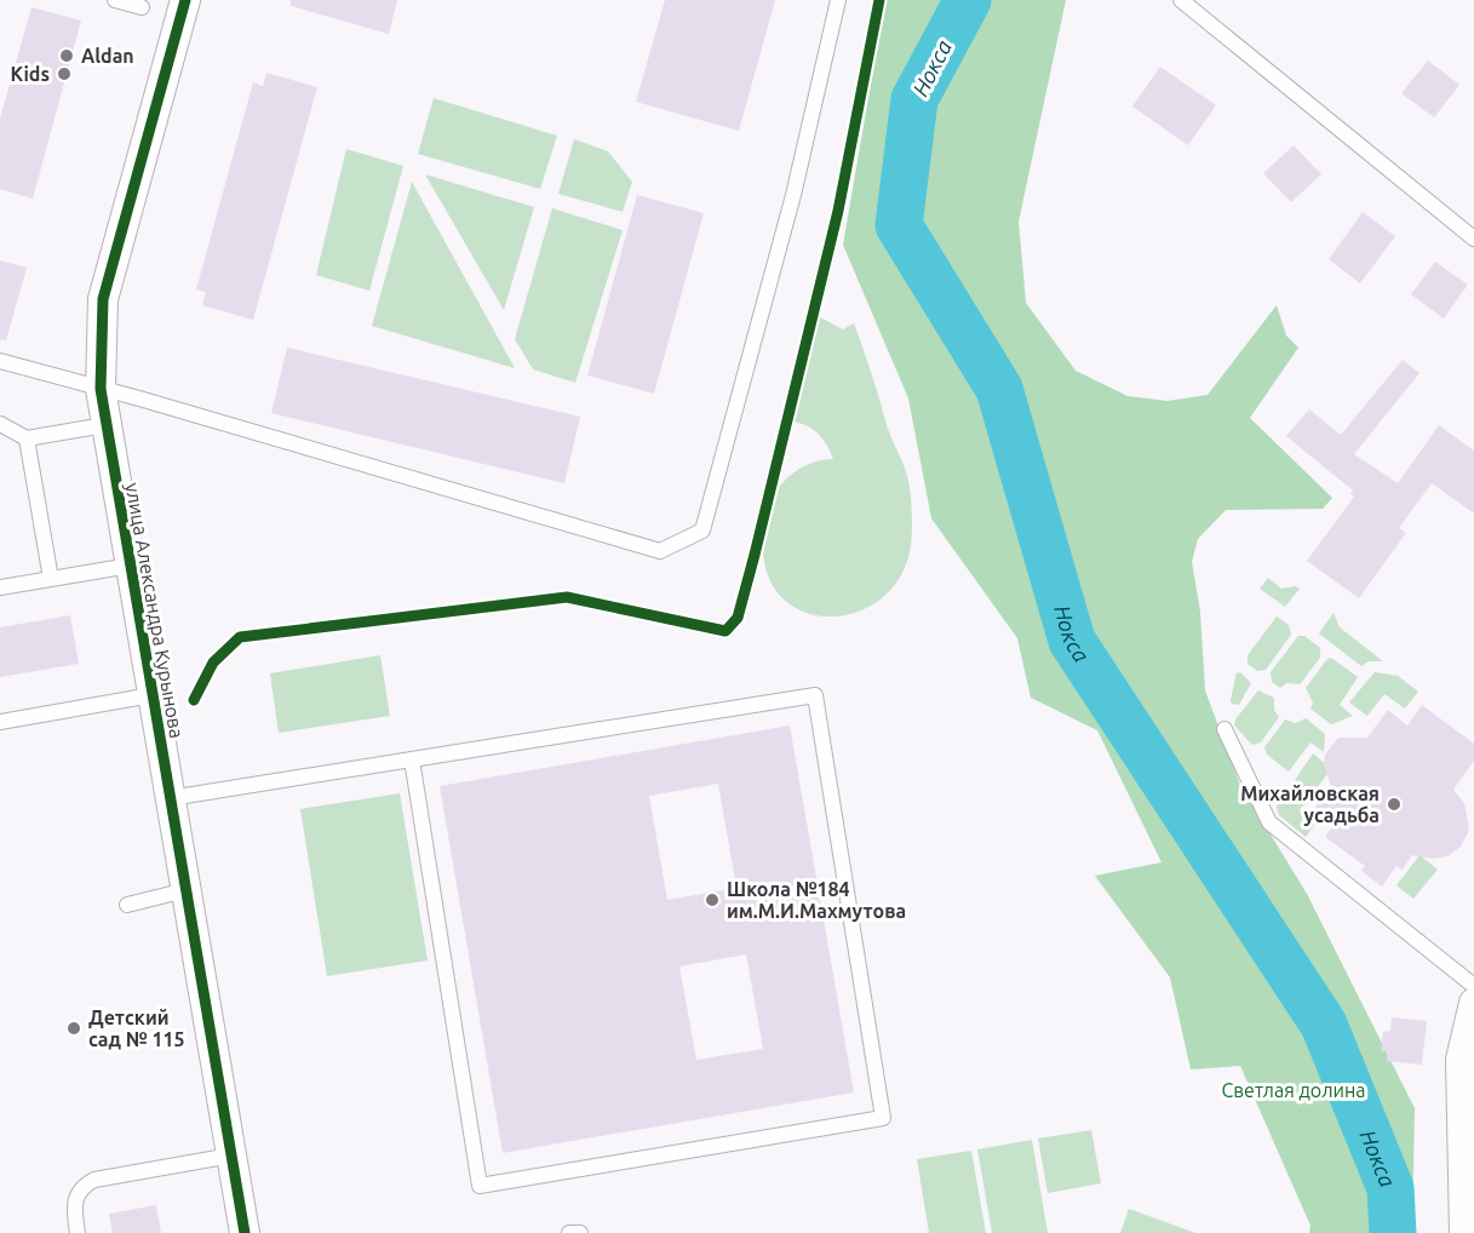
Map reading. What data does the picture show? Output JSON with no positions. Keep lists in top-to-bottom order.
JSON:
{
  "streets": {
    "street": ["улица Александра Курынова"]
  },
  "water": ["Нокса"],
  "parks": ["Светлая долина"],
  "places": [
    "Aldan",
    "Kids",
    "Михайловская усадьба",
    "Школа №184 им.М.И.Махмутова",
    "Детский сад № 115"
  ]
}
